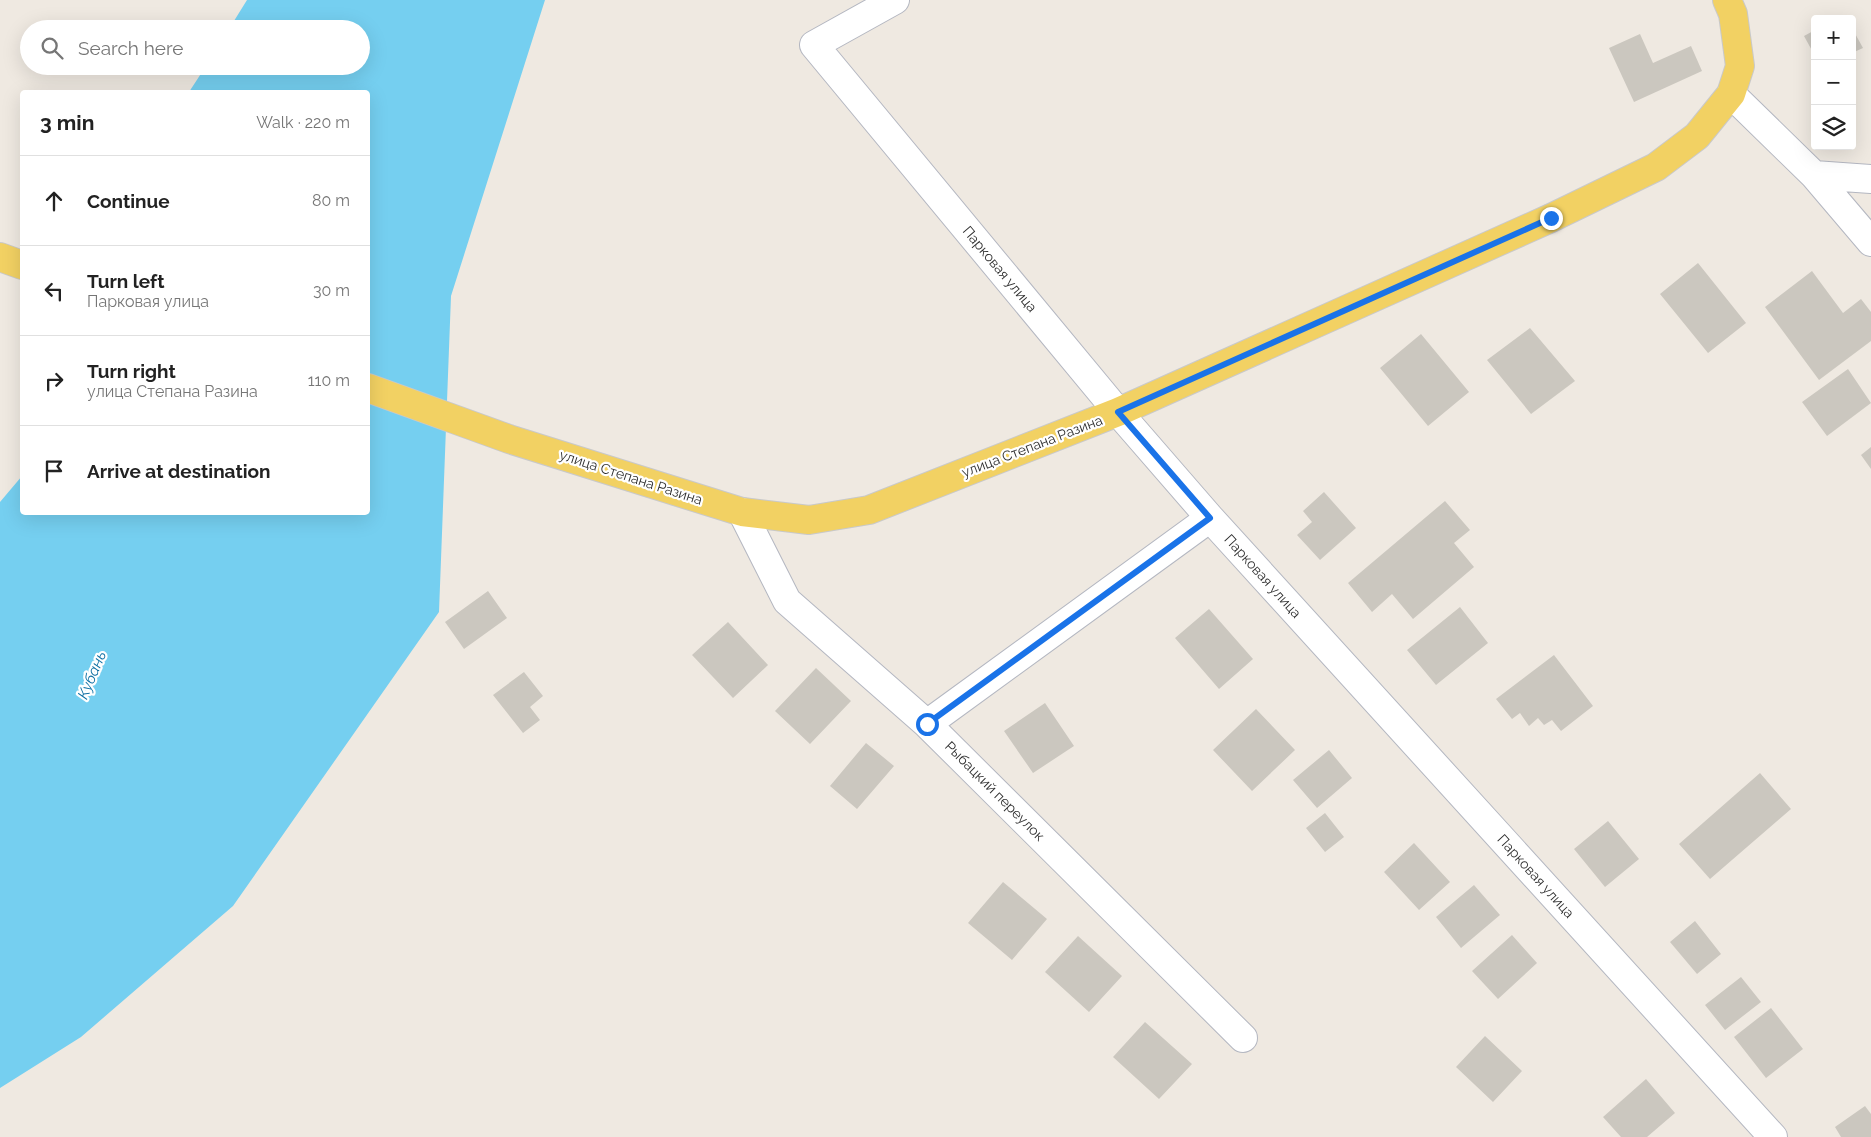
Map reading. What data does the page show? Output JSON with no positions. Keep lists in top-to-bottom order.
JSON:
{
  "streets": {
    "main road": ["улица Степана Разина"],
    "street": ["Парковая улица", "Рыбацкий переулок"]
  },
  "crossings": [
    ["Парковая улица", "улица Степана Разина"],
    ["улица Степана Разина", "Рыбацкий переулок"]
  ],
  "water": ["Кубань"],
  "page": {
    "map_buttons": ["+", "−"],
    "search": "Search here",
    "heading": ["3 min", "Walk · 220 m"],
    "list": [
      ["Continue", "80 m"],
      ["Turn left", "Парковая улица", "30 m"],
      ["Turn right", "улица Степана Разина", "110 m"],
      "Arrive at destination"
    ]
  }
}
